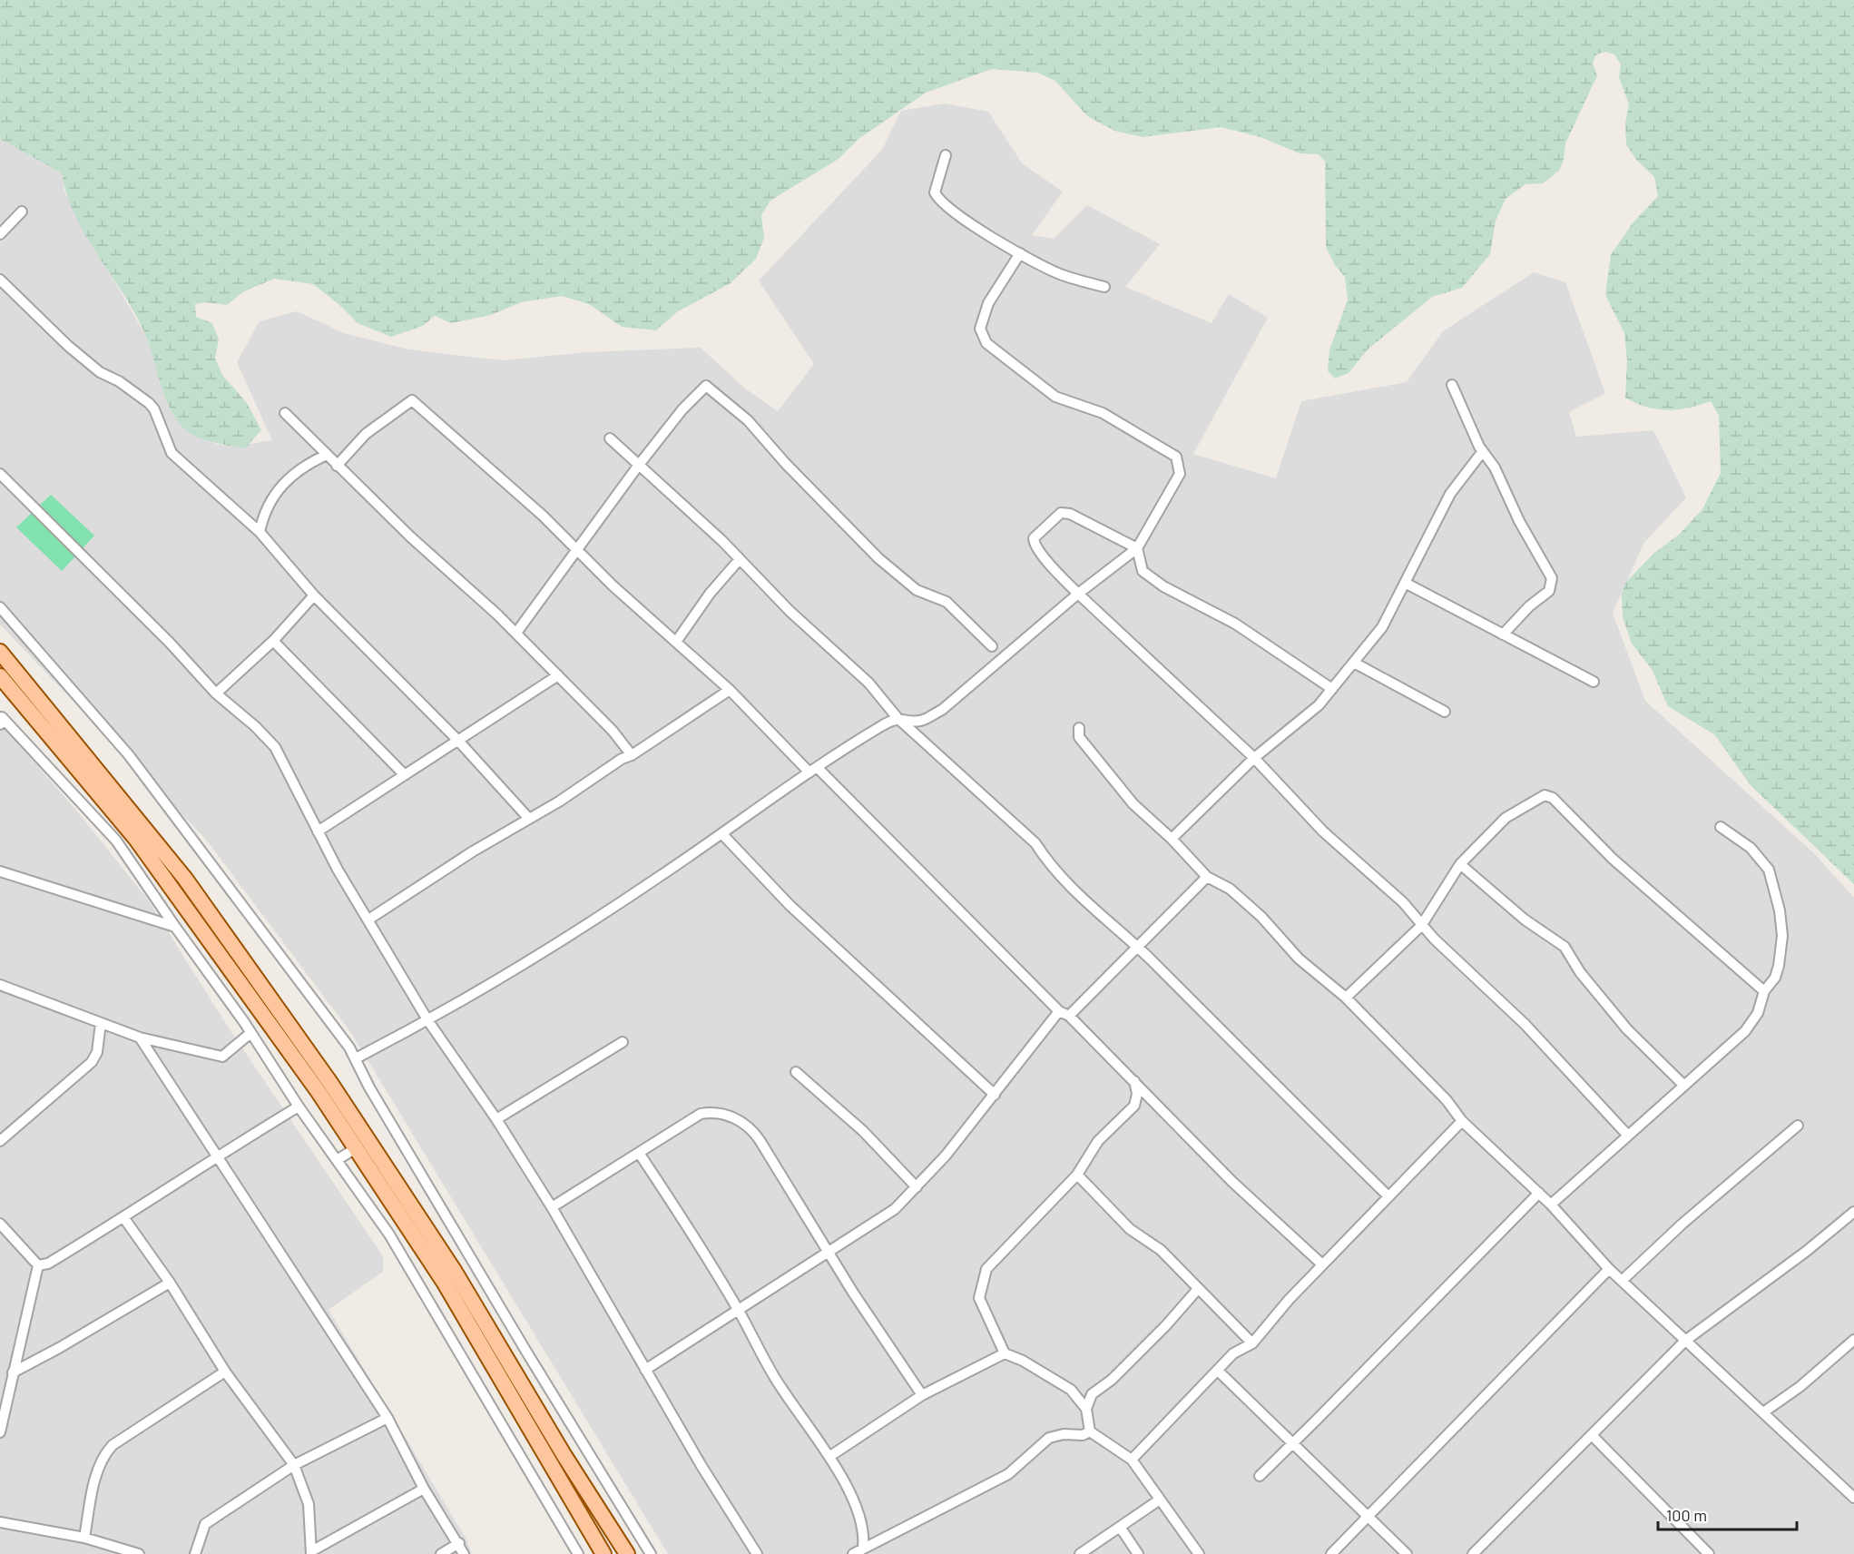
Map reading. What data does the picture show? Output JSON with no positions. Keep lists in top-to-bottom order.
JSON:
{
  "scale_bar": "100 m"
}
